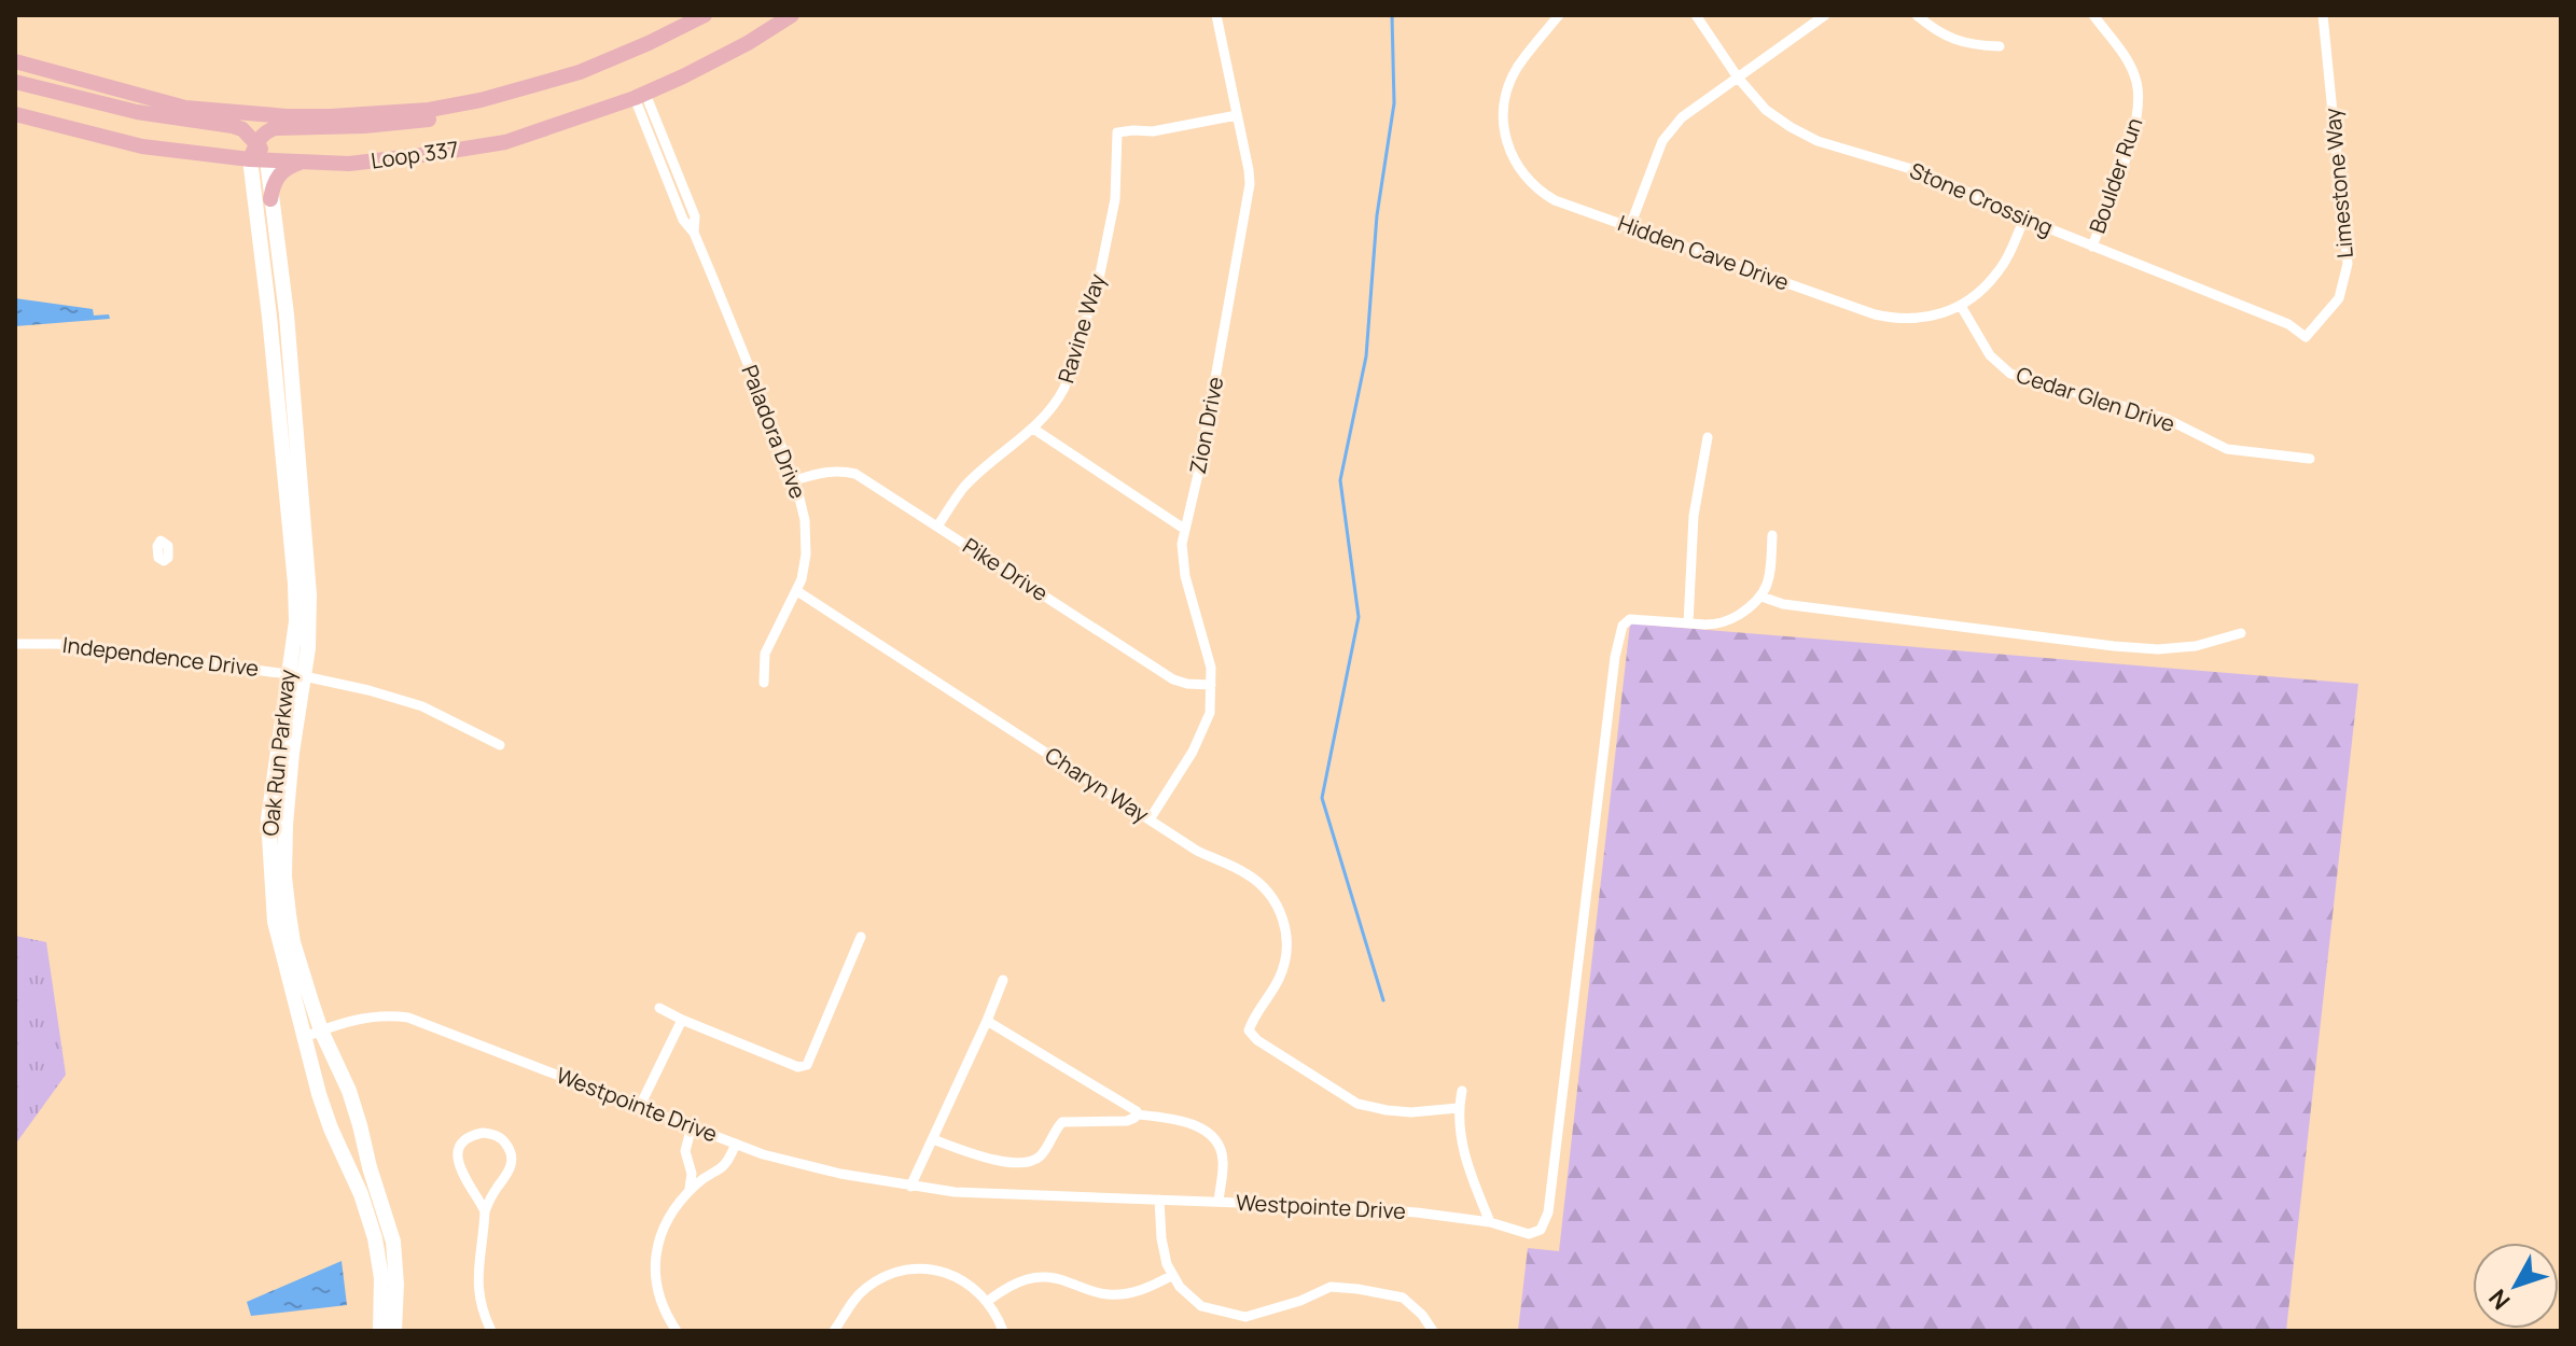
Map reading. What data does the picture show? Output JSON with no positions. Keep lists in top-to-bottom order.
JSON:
{
  "streets": {
    "main road": ["Loop 337"],
    "street": [
      "Boulder Run",
      "Limestone Way",
      "Stone Crossing",
      "Hidden Cave Drive",
      "Ravine Way",
      "Cedar Glen Drive",
      "Zion Drive",
      "Paladora Drive",
      "Pike Drive",
      "Independence Drive",
      "Oak Run Parkway",
      "Charyn Way",
      "Westpointe Drive"
    ]
  },
  "crossings": [
    ["Loop 337", "Paladora Drive"],
    ["Loop 337", "Oak Run Parkway"],
    ["Boulder Run", "Stone Crossing"],
    ["Limestone Way", "Stone Crossing"],
    ["Stone Crossing", "Hidden Cave Drive"],
    ["Hidden Cave Drive", "Cedar Glen Drive"],
    ["Ravine Way", "Zion Drive"],
    ["Ravine Way", "Pike Drive"],
    ["Zion Drive", "Pike Drive"],
    ["Zion Drive", "Charyn Way"],
    ["Paladora Drive", "Pike Drive"],
    ["Paladora Drive", "Charyn Way"],
    ["Independence Drive", "Oak Run Parkway"],
    ["Oak Run Parkway", "Westpointe Drive"]
  ],
  "north": "bottom left"
}
